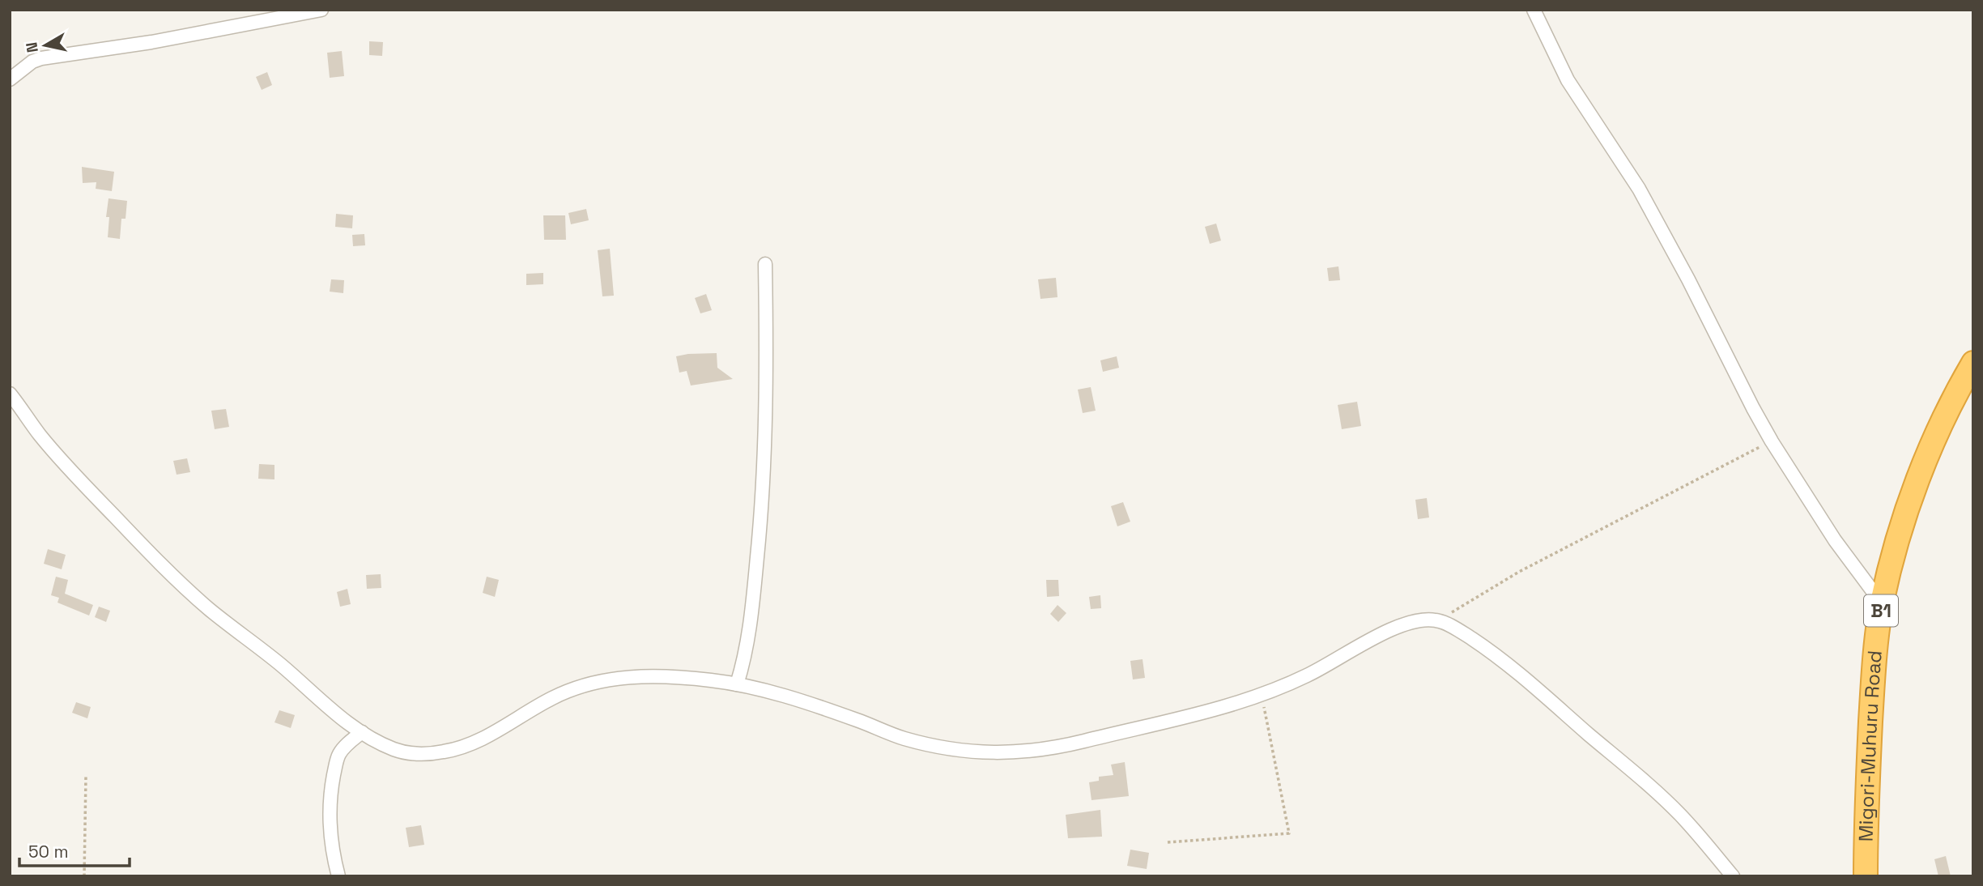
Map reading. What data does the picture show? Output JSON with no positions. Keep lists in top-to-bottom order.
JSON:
{
  "streets": {
    "highway": ["B1", "Migori-Muhuru Road"]
  },
  "scale_bar": "50 m",
  "north": "left"
}
